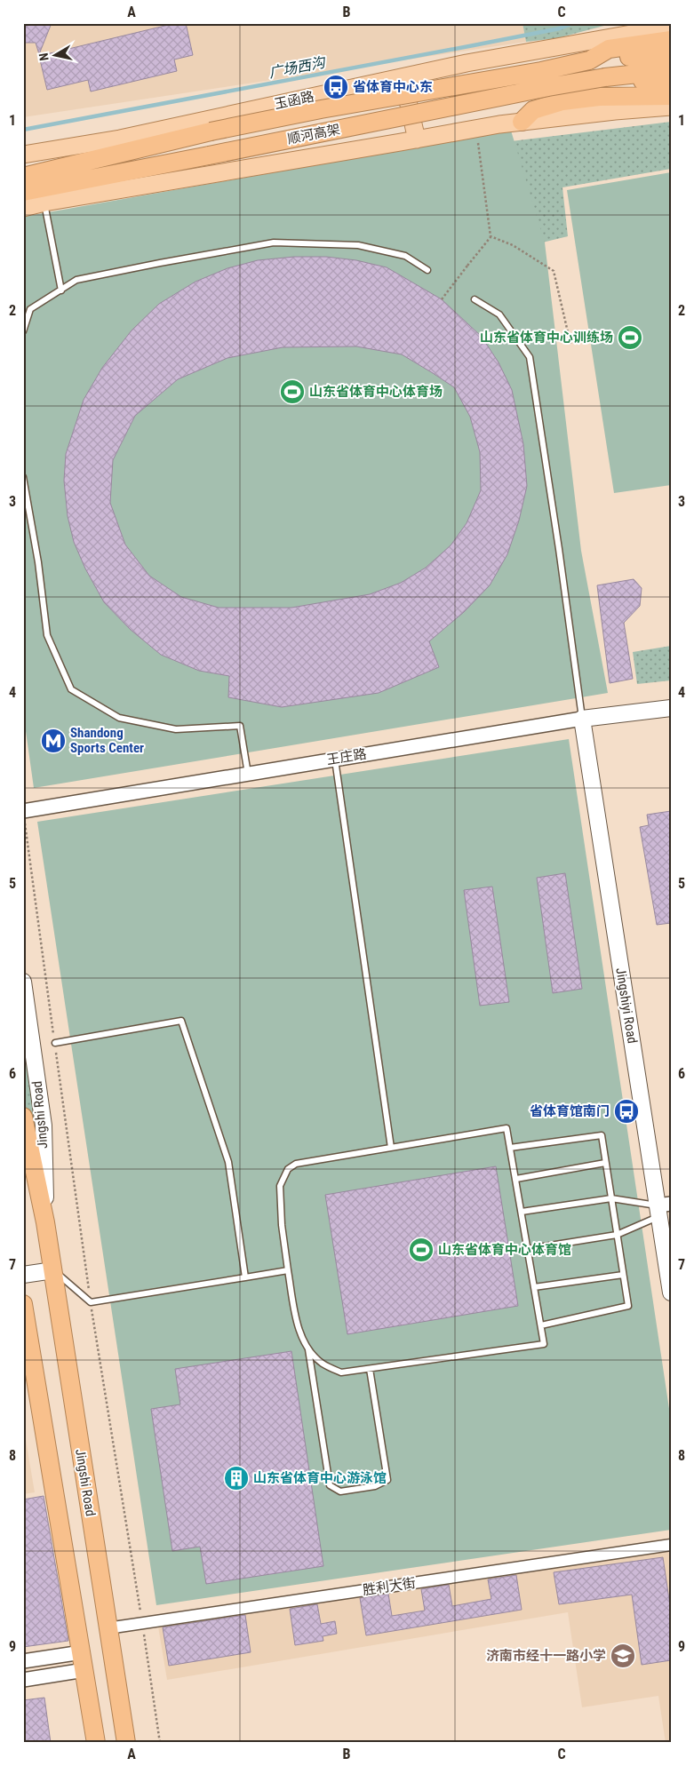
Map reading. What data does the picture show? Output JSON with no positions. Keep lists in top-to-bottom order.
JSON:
{
  "streets": {
    "highway": ["顺河高架", "Jingshi Road"],
    "main road": ["玉函路", "王庄路", "Jingshiyi Road"],
    "street": ["胜利大街"]
  },
  "crossings": [
    ["王庄路", "Jingshiyi Road"],
    ["Jingshi Road", "胜利大街"]
  ],
  "water": ["广场西沟"],
  "places": {
    "bus stop": ["省体育中心东", "省体育馆南门"],
    "sports": ["山东省体育中心训练场", "山东省体育中心体育场", "山东省体育中心体育馆"],
    "metro station": ["Shandong Sports Center"],
    "building": ["山东省体育中心游泳馆"],
    "school or university": ["济南市经十一路小学"]
  },
  "north": "left",
  "grid": {
    "columns": ["A", "B", "C"],
    "rows": [
      "1",
      "2",
      "3",
      "4",
      "5",
      "6",
      "7",
      "8",
      "9"
    ]
  }
}
